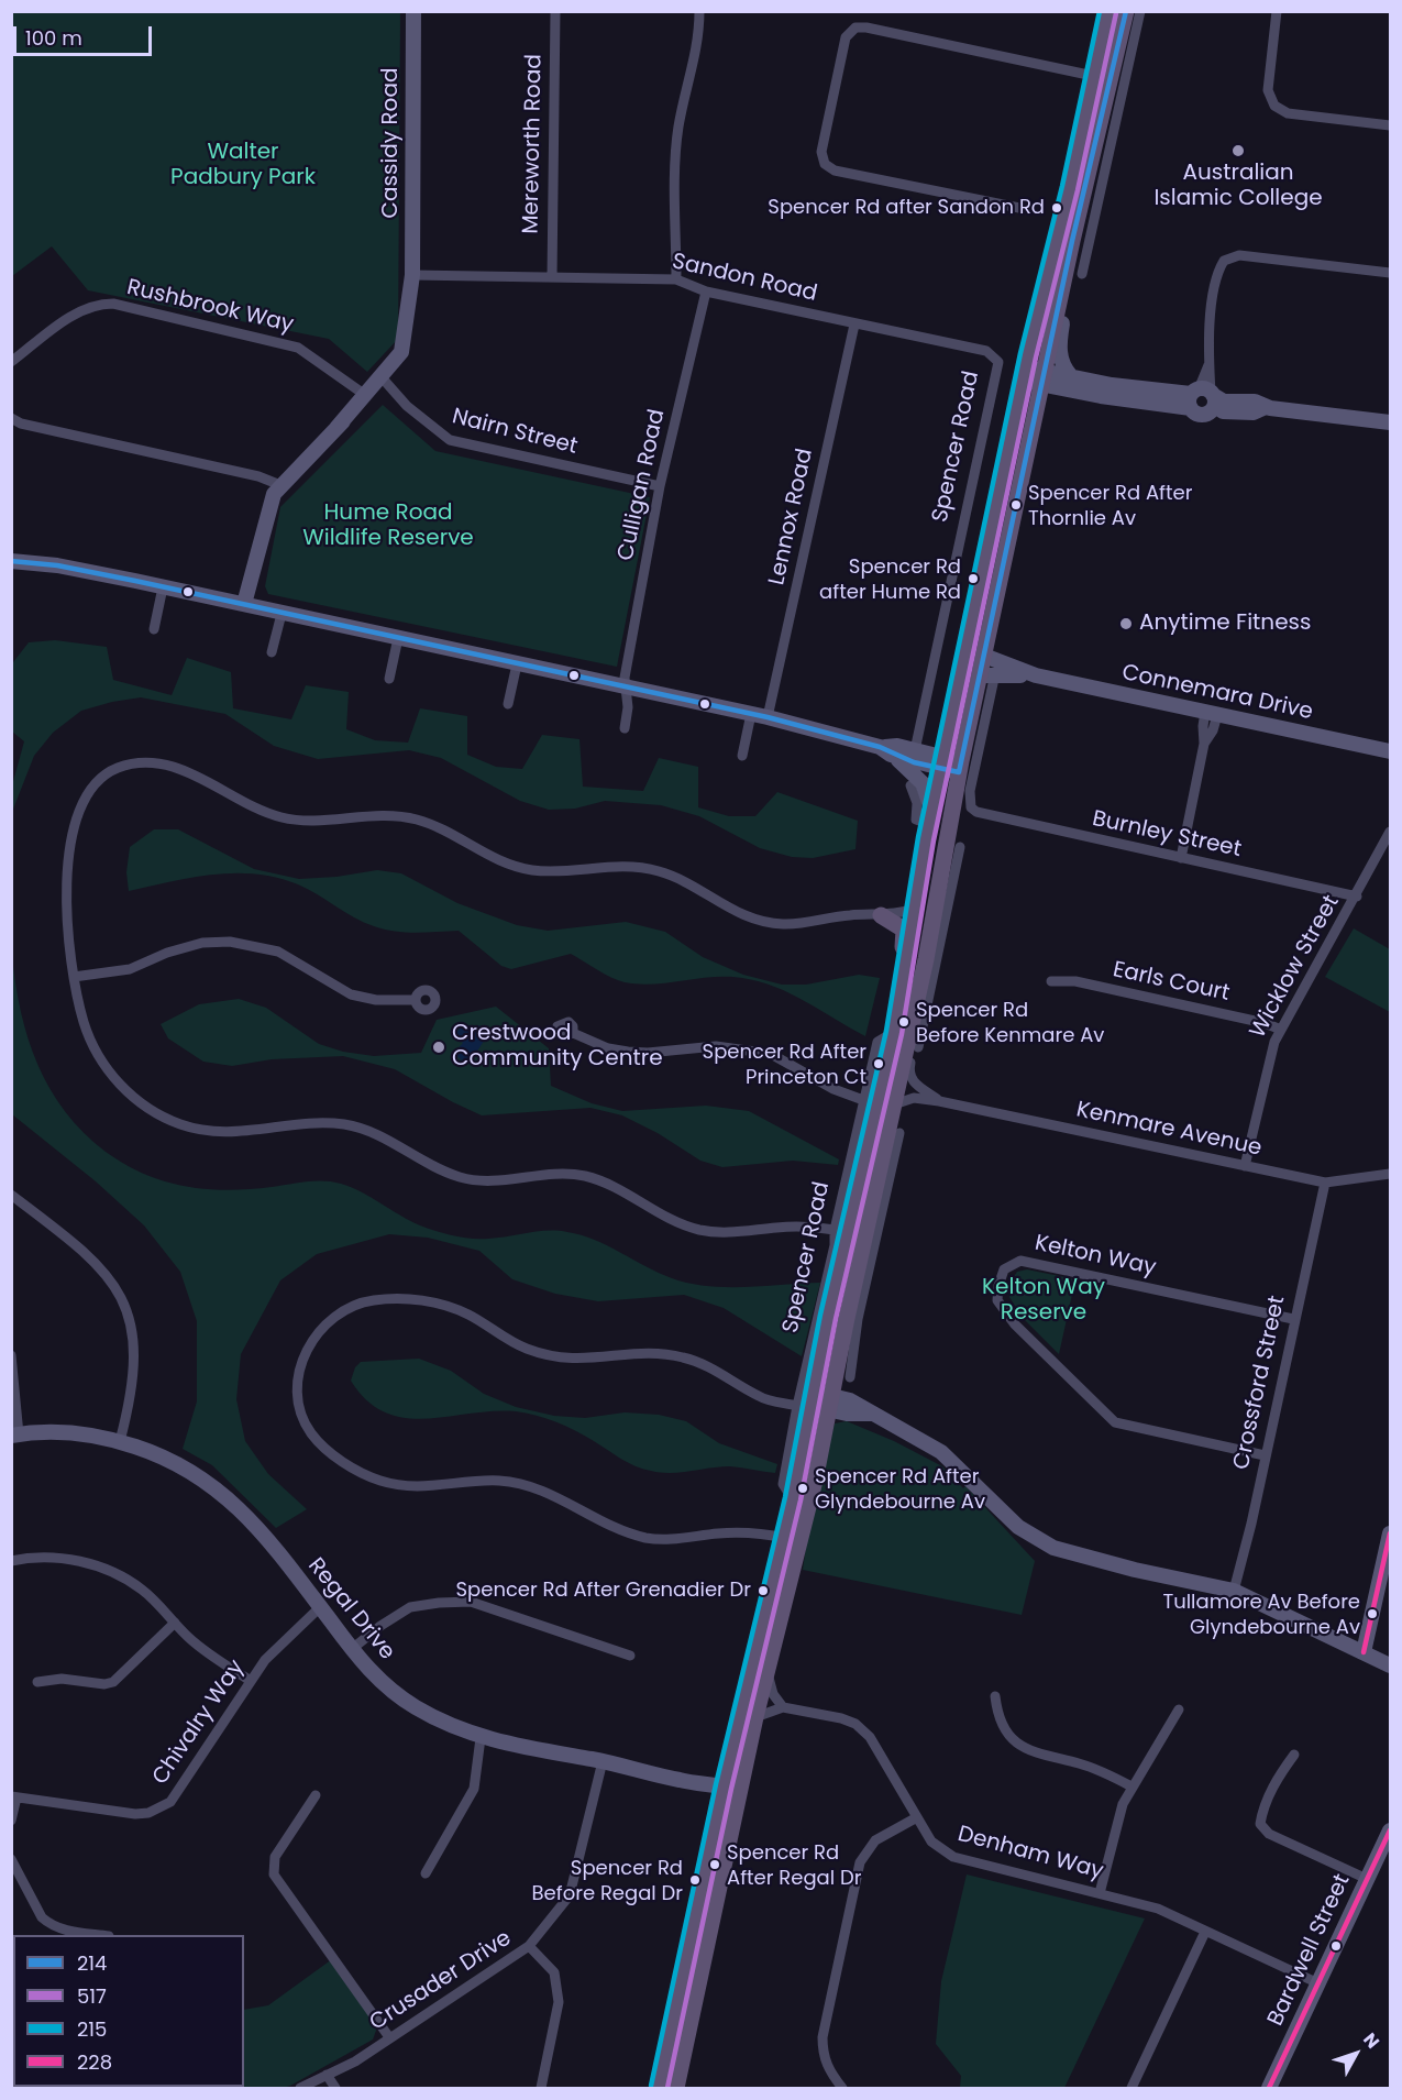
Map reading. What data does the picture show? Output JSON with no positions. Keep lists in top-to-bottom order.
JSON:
{
  "streets": {
    "main road": ["Spencer Road"],
    "street": [
      "Cassidy Road",
      "Mereworth Road",
      "Sandon Road",
      "Rushbrook Way",
      "Nairn Street",
      "Culligan Road",
      "Lennox Road",
      "Connemara Drive",
      "Burnley Street",
      "Wicklow Street",
      "Earls Court",
      "Kenmare Avenue",
      "Kelton Way",
      "Crossford Street",
      "Regal Drive",
      "Chivalry Way",
      "Denham Way",
      "Bardwell Street",
      "Crusader Drive"
    ]
  },
  "crossings": [
    ["Cassidy Road", "Sandon Road"],
    ["Cassidy Road", "Rushbrook Way"],
    ["Cassidy Road", "Nairn Street"],
    ["Mereworth Road", "Sandon Road"],
    ["Sandon Road", "Spencer Road"],
    ["Sandon Road", "Culligan Road"],
    ["Sandon Road", "Lennox Road"],
    ["Nairn Street", "Culligan Road"],
    ["Spencer Road", "Connemara Drive"],
    ["Spencer Road", "Burnley Street"],
    ["Spencer Road", "Kenmare Avenue"],
    ["Spencer Road", "Regal Drive"],
    ["Burnley Street", "Wicklow Street"],
    ["Wicklow Street", "Earls Court"],
    ["Wicklow Street", "Kenmare Avenue"],
    ["Kenmare Avenue", "Crossford Street"],
    ["Kelton Way", "Crossford Street"],
    ["Regal Drive", "Chivalry Way"],
    ["Regal Drive", "Crusader Drive"],
    ["Denham Way", "Bardwell Street"]
  ],
  "parks": ["Walter Padbury Park", "Hume Road Wildlife Reserve", "Kelton Way Reserve"],
  "places": [
    "Australian Islamic College",
    "Spencer Rd after Sandon Rd",
    "Spencer Rd After Thornlie Av",
    "Spencer Rd after Hume Rd",
    "Anytime Fitness",
    "Spencer Rd Before Kenmare Av",
    "Crestwood Community Centre",
    "Spencer Rd After Princeton Ct",
    "Spencer Rd After Glyndebourne Av",
    "Spencer Rd After Grenadier Dr",
    "Tullamore Av Before Glyndebourne Av",
    "Spencer Rd After Regal Dr",
    "Spencer Rd Before Regal Dr"
  ],
  "lines": [
    "transit line 214",
    "transit line 215",
    "transit line 517",
    "transit line 228"
  ],
  "legend": [
    "214",
    "517",
    "215",
    "228"
  ],
  "scale_bar": "100 m",
  "north": "top right"
}
